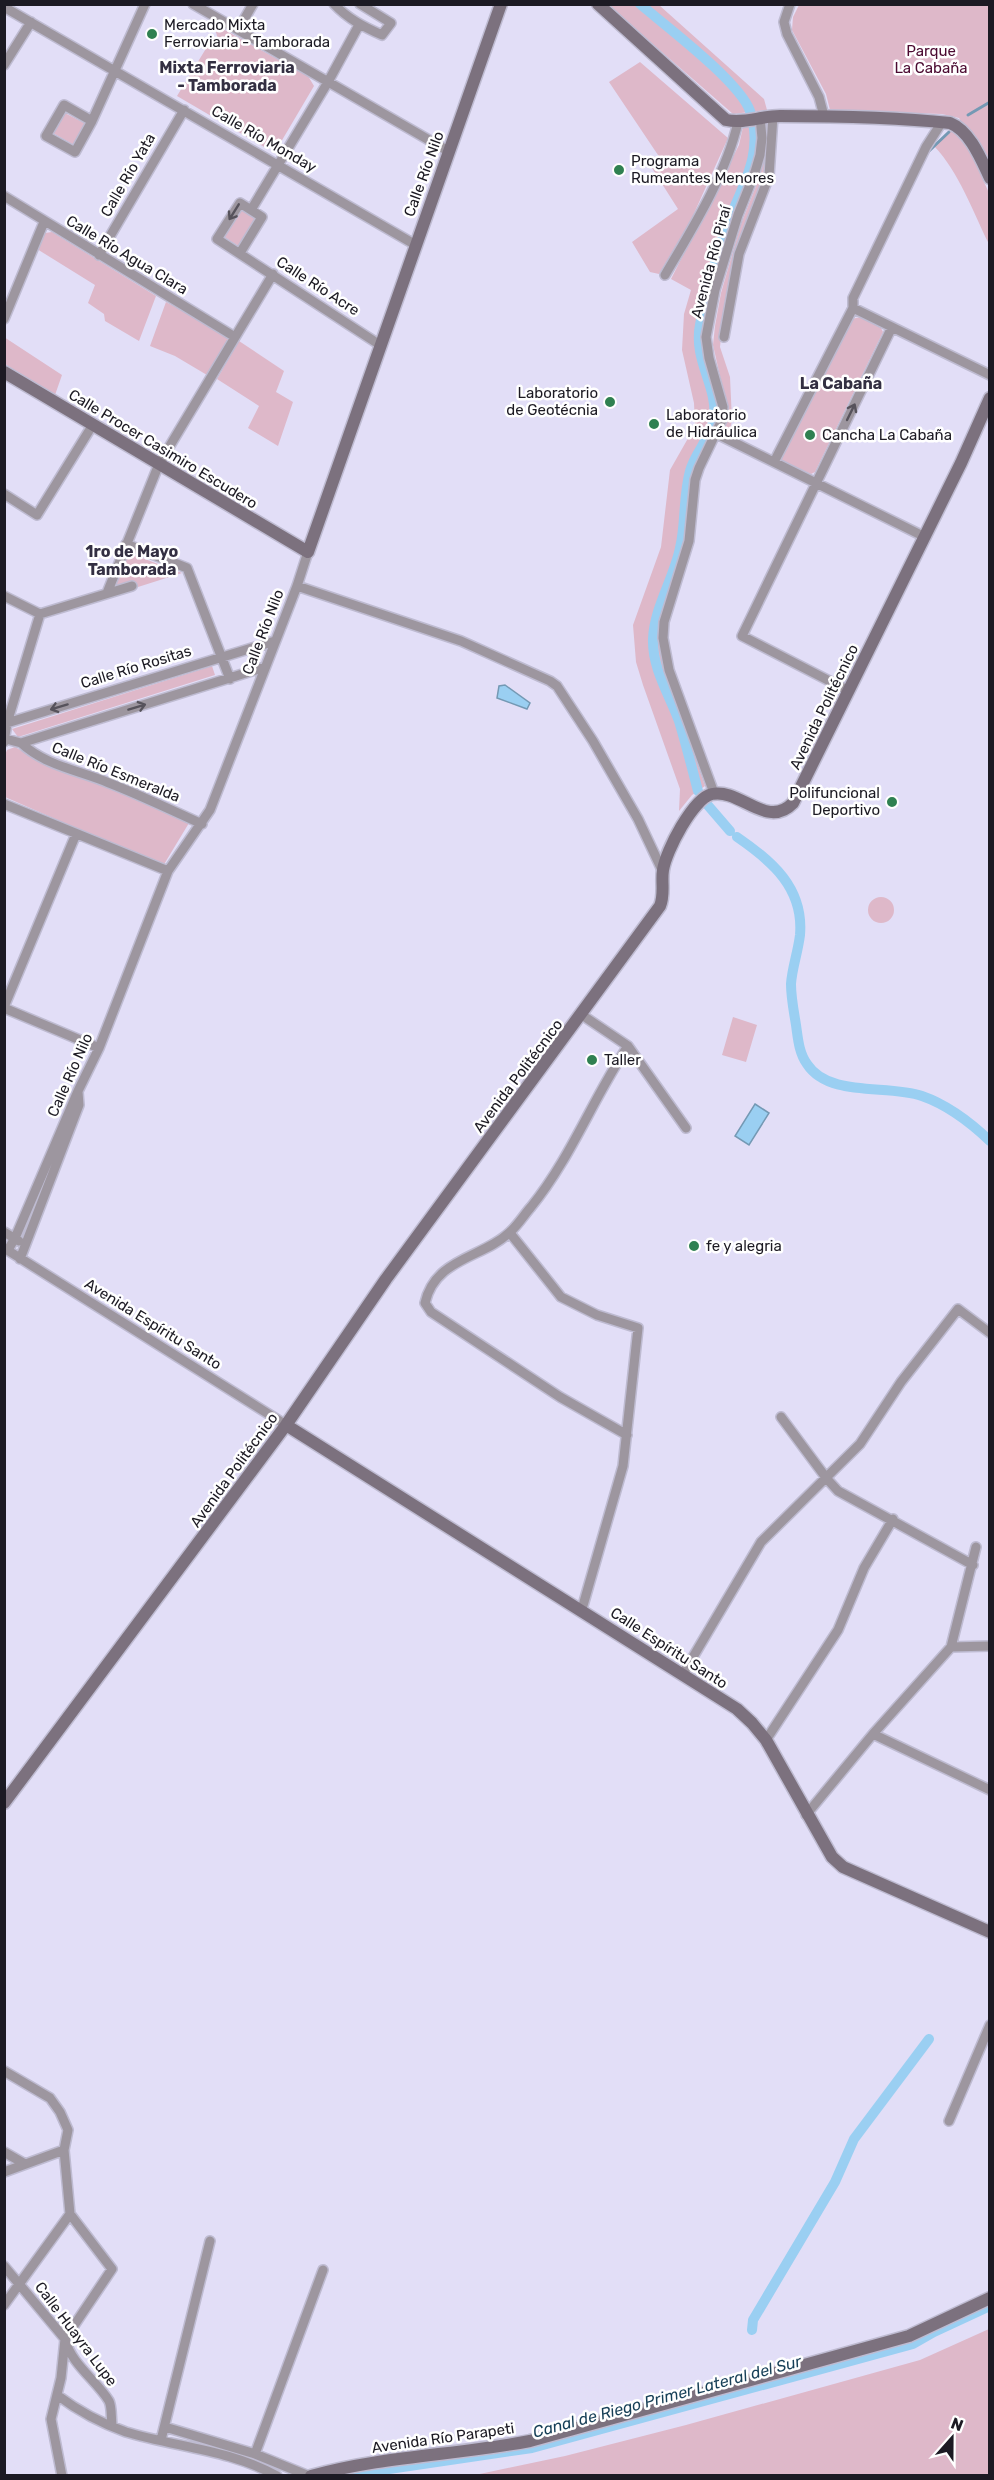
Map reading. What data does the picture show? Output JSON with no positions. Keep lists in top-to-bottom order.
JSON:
{
  "streets": {
    "main road": [
      "Calle Río Nilo",
      "Calle Procer Casimiro Escudero",
      "Avenida Politécnico",
      "Calle Espíritu Santo",
      "Avenida Río Parapeti"
    ],
    "street": [
      "Calle Río Monday",
      "Calle Río Yata",
      "Calle Río Agua Clara",
      "Avenida Río Piraí",
      "Calle Río Acre",
      "Calle Río Rositas",
      "Calle Río Esmeralda",
      "Avenida Espíritu Santo",
      "Calle Huayra Lupe"
    ]
  },
  "crossings": [
    ["Calle Río Monday", "Calle Río Nilo"],
    ["Calle Río Monday", "Calle Río Yata"],
    ["Calle Río Nilo", "Calle Río Acre"],
    ["Calle Río Nilo", "Calle Procer Casimiro Escudero"],
    ["Calle Río Nilo", "Calle Río Rositas"],
    ["Calle Río Nilo", "Calle Río Esmeralda"],
    ["Calle Río Nilo", "Avenida Espíritu Santo"],
    ["Calle Río Yata", "Calle Río Agua Clara"],
    ["Avenida Río Piraí", "Avenida Politécnico"],
    ["Avenida Politécnico", "Avenida Espíritu Santo"],
    ["Avenida Politécnico", "Calle Espíritu Santo"],
    ["Avenida Espíritu Santo", "Calle Espíritu Santo"]
  ],
  "districts": ["Mixta Ferroviaria - Tamborada", "La Cabaña", "1ro de Mayo Tamborada"],
  "water": ["Canal de Riego Primer Lateral del Sur"],
  "parks": ["Parque La Cabaña"],
  "places": [
    "Mercado Mixta Ferroviaria - Tamborada",
    "Programa Rumeantes Menores",
    "Laboratorio de Geotécnia",
    "Laboratorio de Hidráulica",
    "Cancha La Cabaña",
    "Polifuncional Deportivo",
    "Taller",
    "fe y alegria"
  ],
  "north": "top"
}
